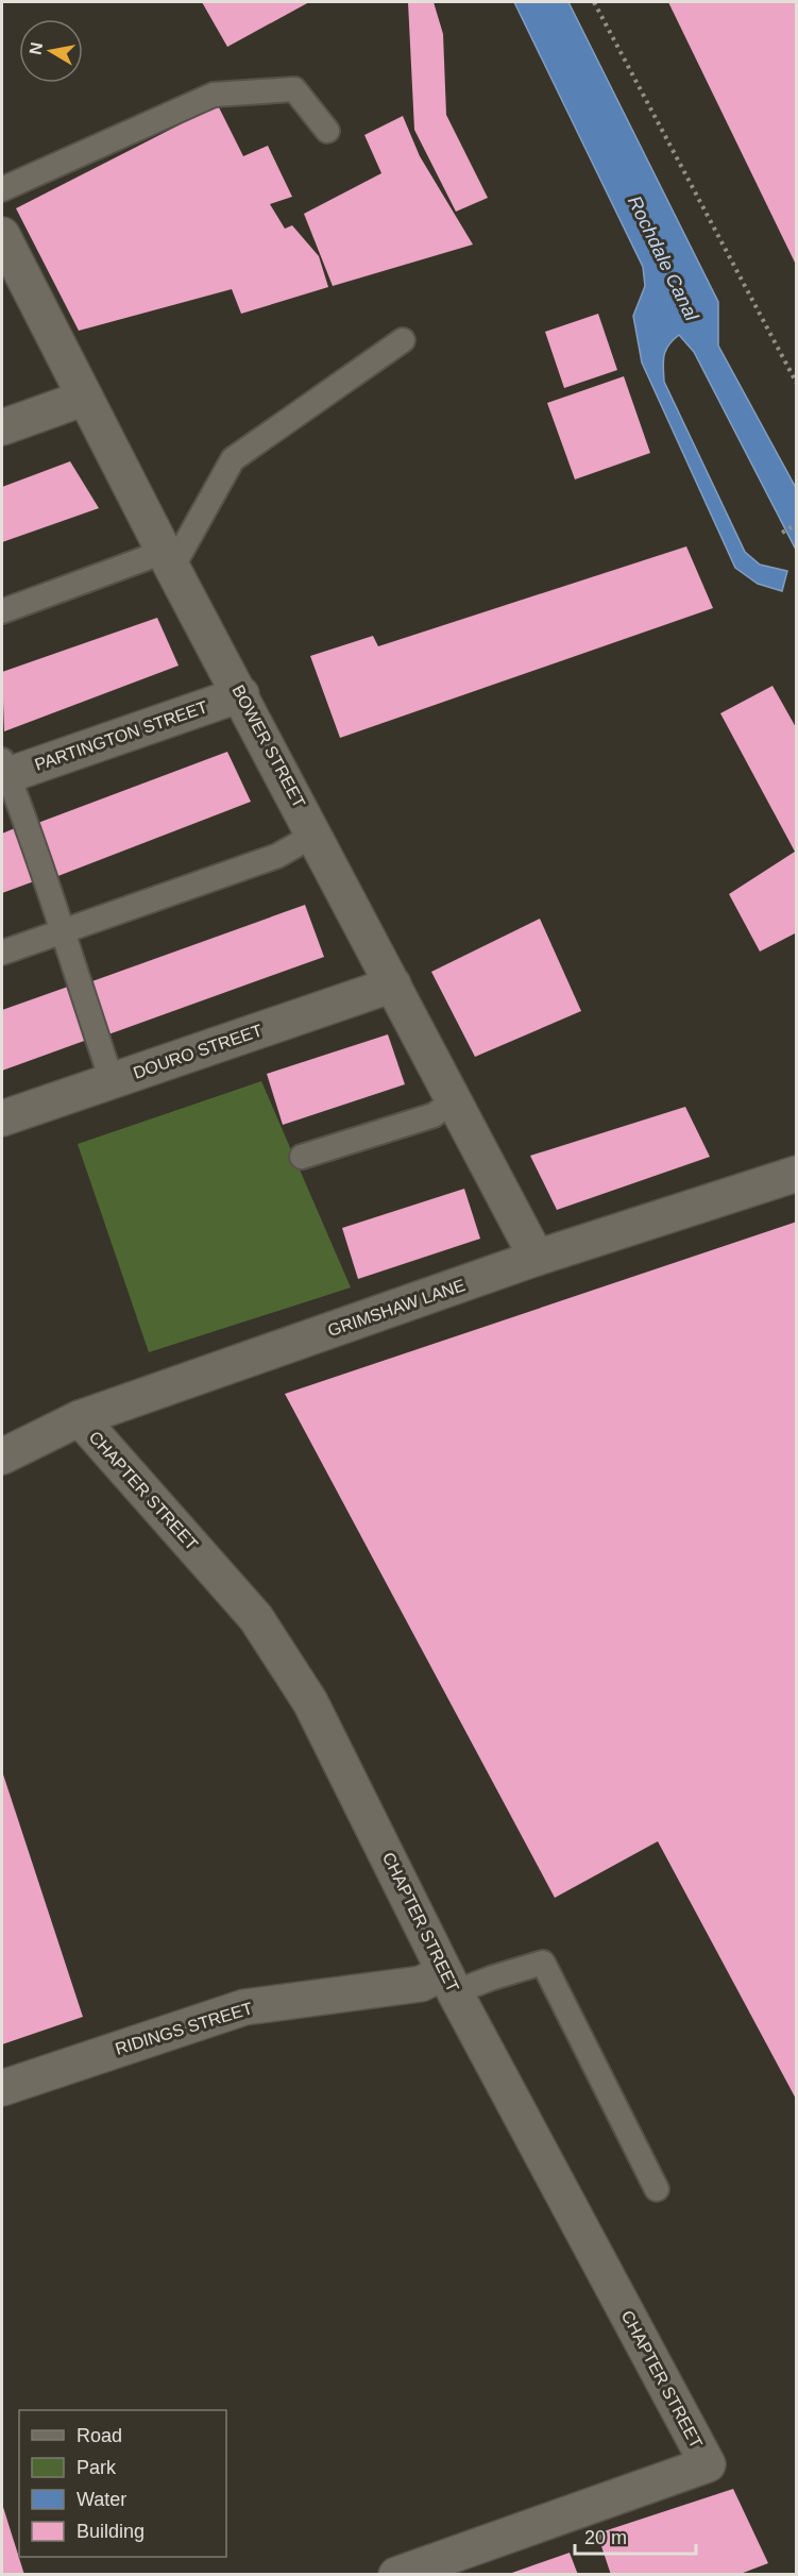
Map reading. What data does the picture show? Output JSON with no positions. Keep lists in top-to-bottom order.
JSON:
{
  "streets": {
    "street": [
      "PARTINGTON STREET",
      "BOWER STREET",
      "DOURO STREET",
      "GRIMSHAW LANE",
      "CHAPTER STREET",
      "RIDINGS STREET"
    ]
  },
  "crossings": [
    ["PARTINGTON STREET", "BOWER STREET"],
    ["BOWER STREET", "DOURO STREET"],
    ["BOWER STREET", "GRIMSHAW LANE"],
    ["GRIMSHAW LANE", "CHAPTER STREET"],
    ["CHAPTER STREET", "RIDINGS STREET"]
  ],
  "water": ["Rochdale Canal"],
  "legend": [
    "Road",
    "Park",
    "Water",
    "Building"
  ],
  "scale_bar": "20 m",
  "north": "left"
}
